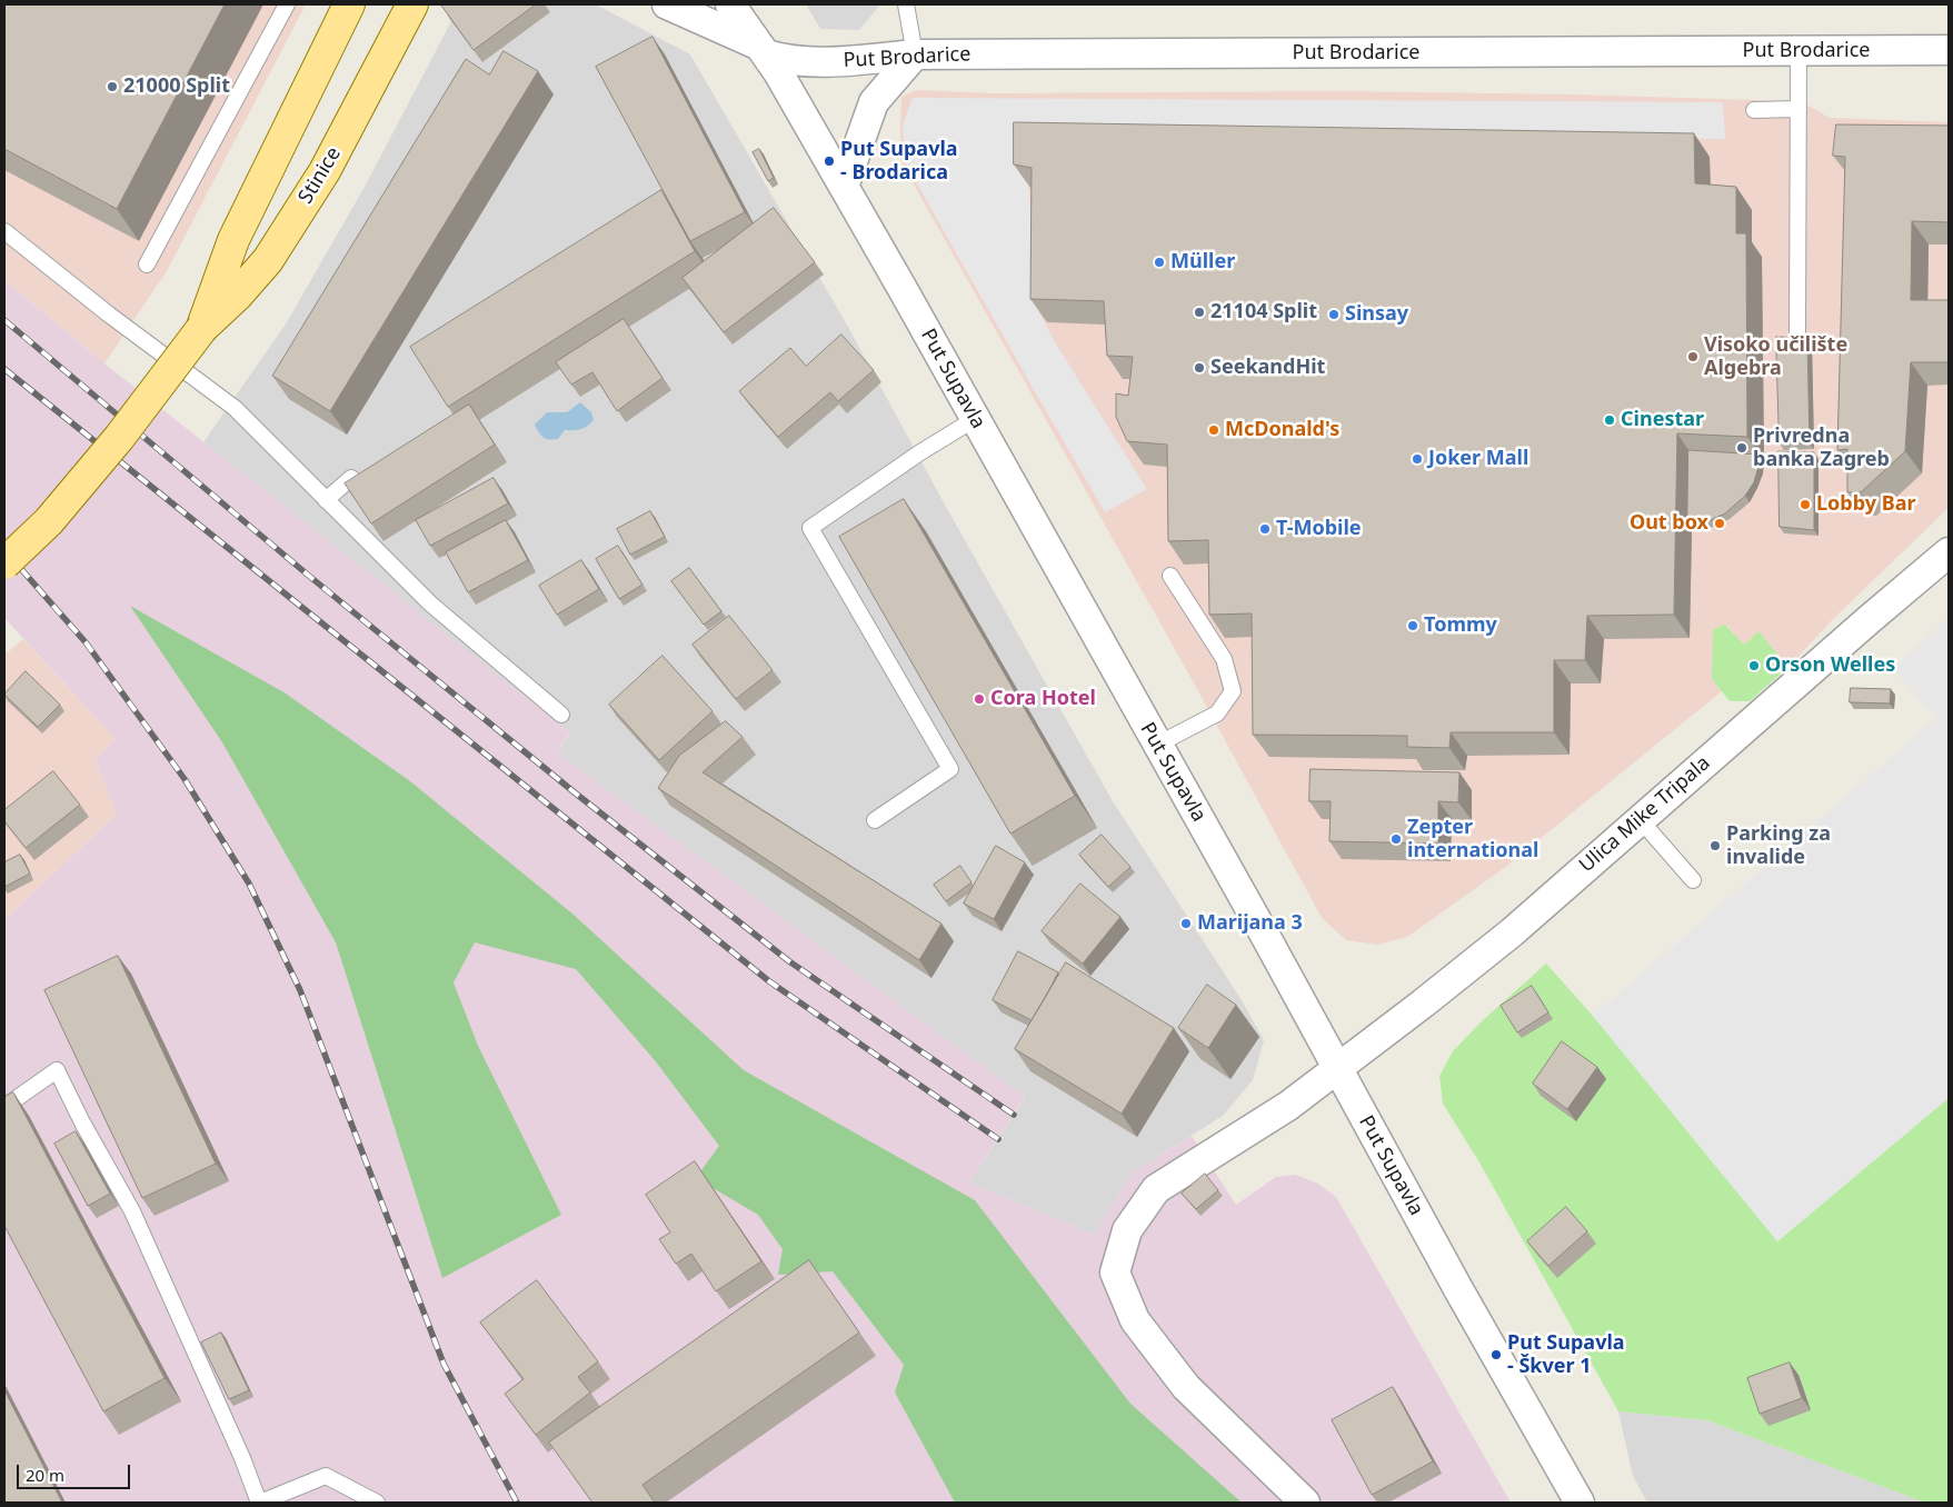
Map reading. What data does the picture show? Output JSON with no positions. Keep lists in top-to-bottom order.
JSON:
{
  "streets": {
    "main road": ["Stinice"],
    "street": ["Put Brodarice", "Put Supavla", "Ulica Mike Tripala"]
  },
  "crossings": [
    ["Put Brodarice", "Put Supavla"],
    ["Put Supavla", "Ulica Mike Tripala"]
  ],
  "places": [
    "21000 Split",
    "Put Supavla - Brodarica",
    "Müller",
    "21104 Split",
    "Sinsay",
    "Visoko učilište Algebra",
    "SeekandHit",
    "Cinestar",
    "McDonald's",
    "Privredna banka Zagreb",
    "Joker Mall",
    "Lobby Bar",
    "Out box",
    "T-Mobile",
    "Tommy",
    "Orson Welles",
    "Cora Hotel",
    "Zepter international",
    "Parking za invalide",
    "Marijana 3",
    "Put Supavla - Škver 1"
  ],
  "scale_bar": "20 m"
}
